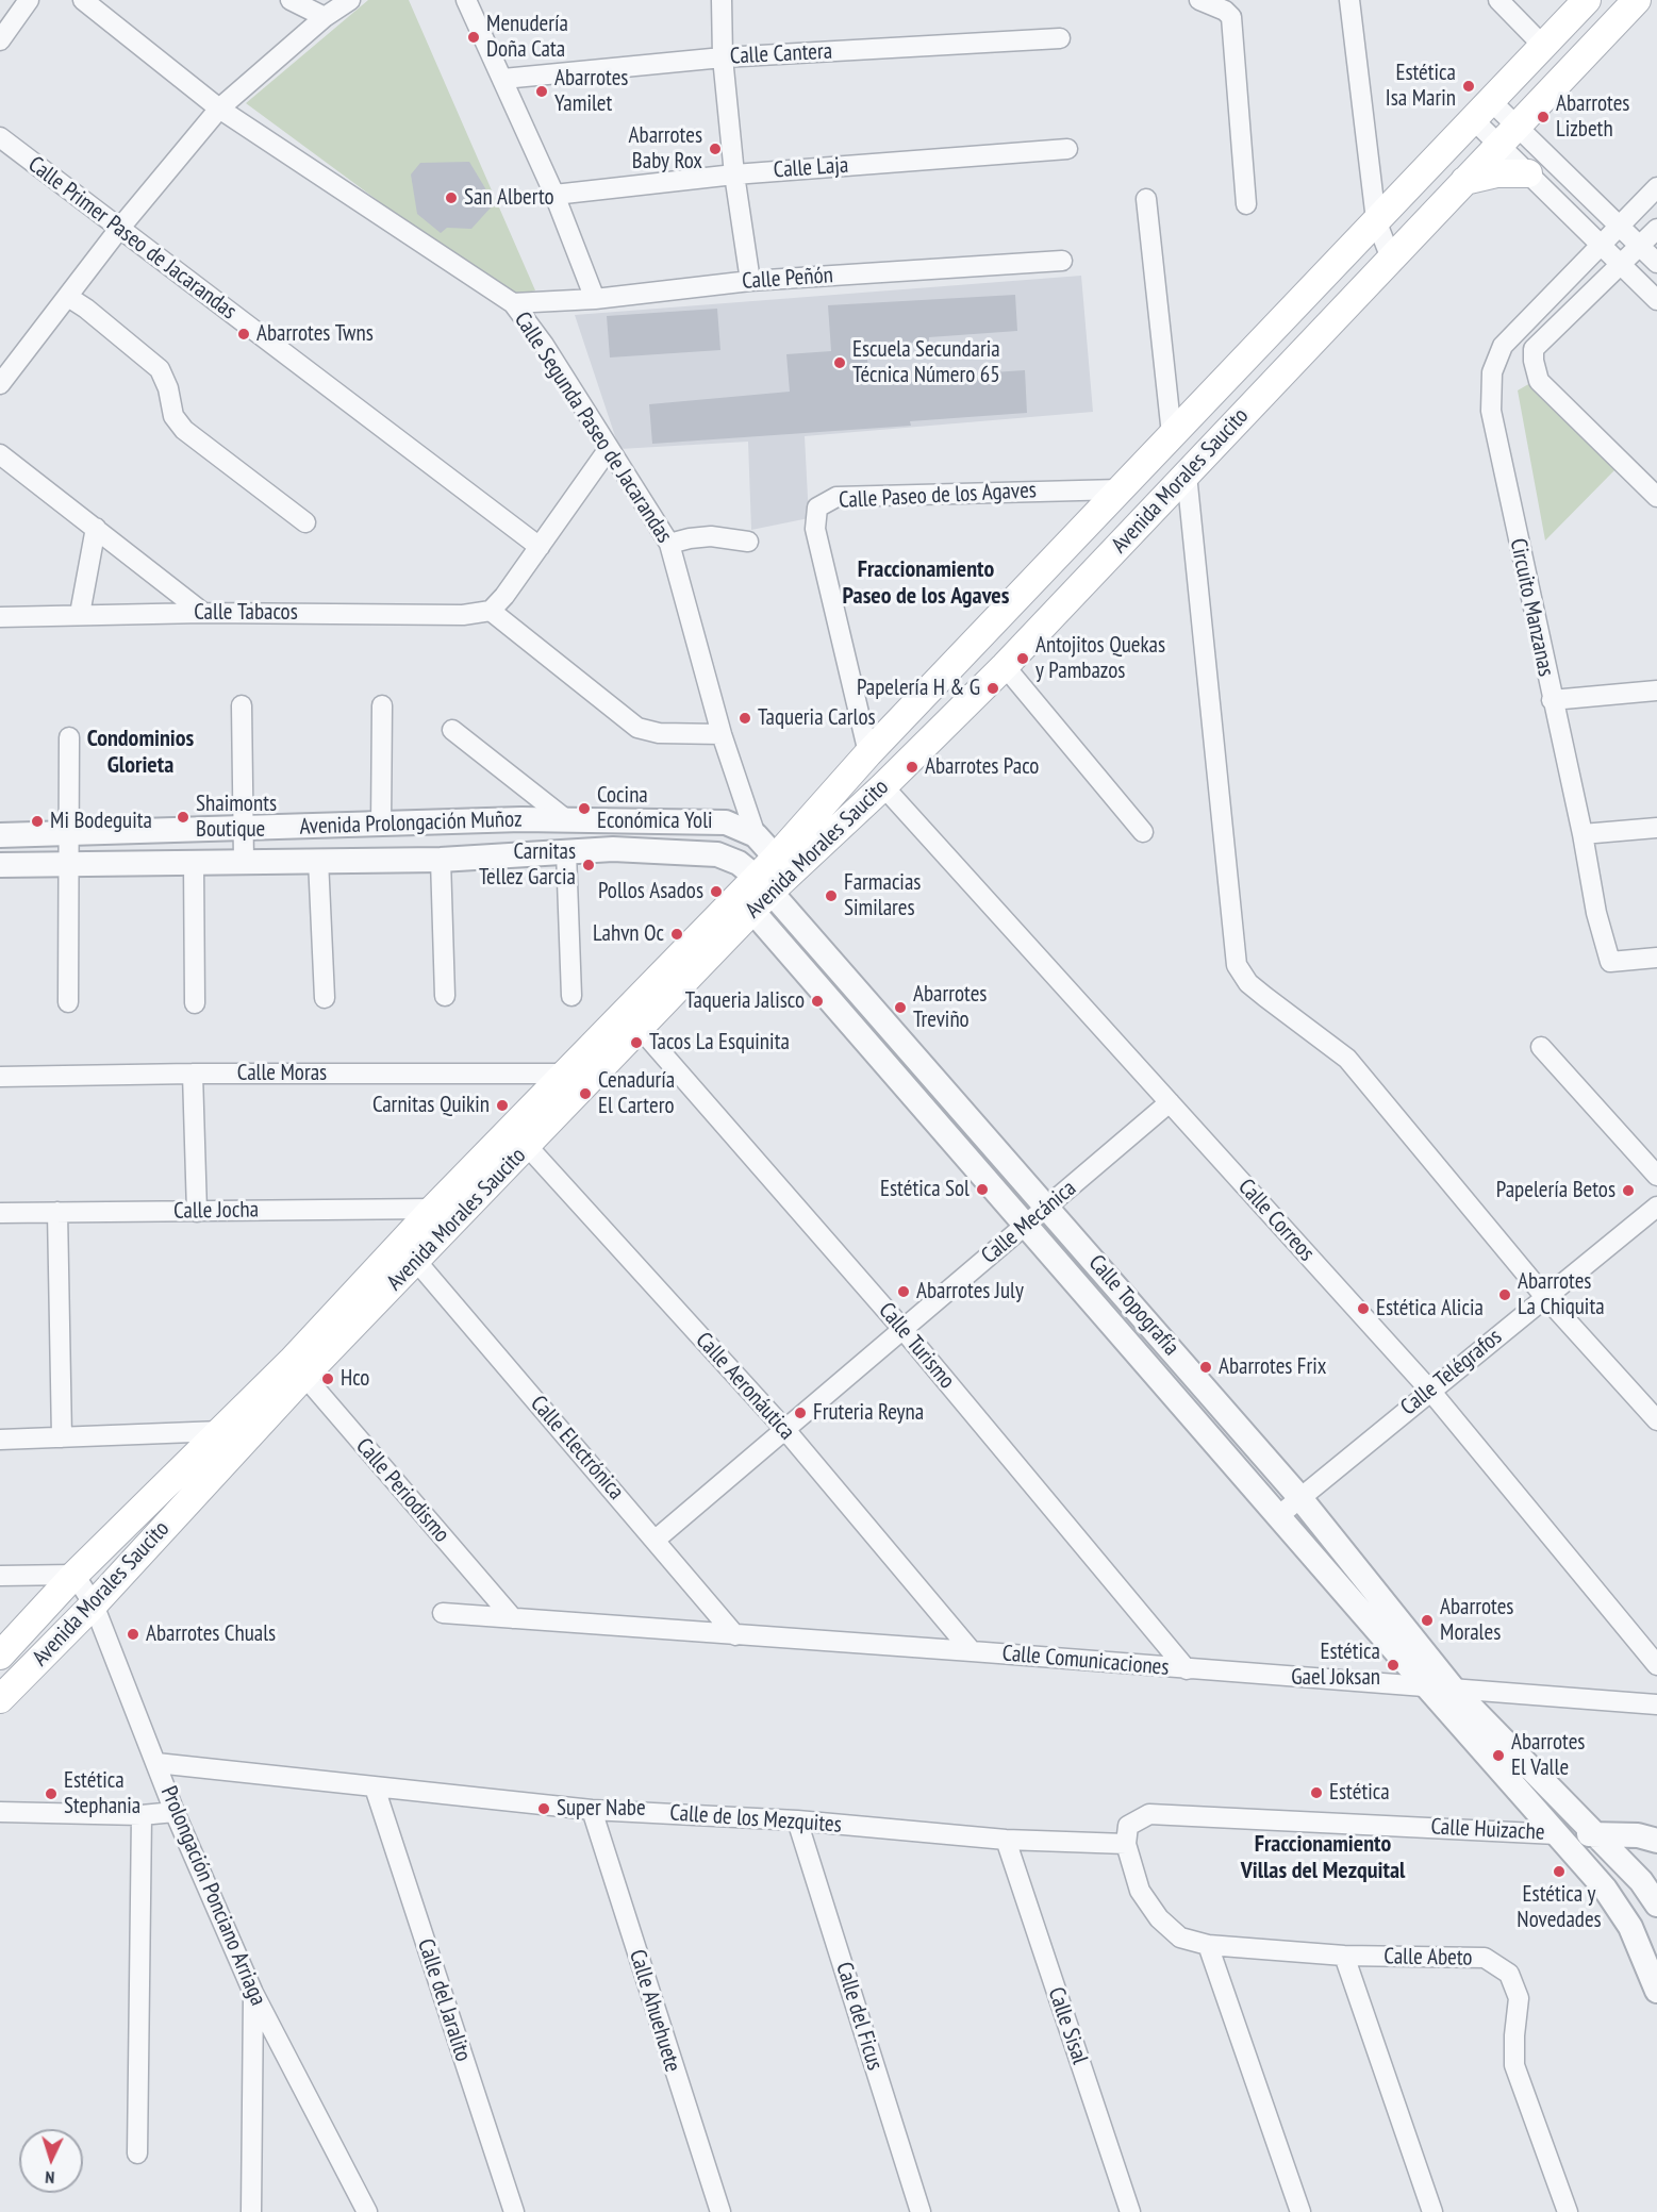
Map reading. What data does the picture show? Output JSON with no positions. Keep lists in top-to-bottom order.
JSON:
{
  "streets": {
    "main road": ["Avenida Morales Saucito"],
    "street": [
      "Calle Cantera",
      "Calle Laja",
      "Calle Primer Paseo de Jacarandas",
      "Calle Peñón",
      "Calle Segunda Paseo de Jacarandas",
      "Calle Paseo de los Agaves",
      "Circuito Manzanas",
      "Calle Tabacos",
      "Avenida Prolongación Muñoz",
      "Calle Moras",
      "Calle Jocha",
      "Calle Correos",
      "Calle Mecánica",
      "Calle Topografía",
      "Calle Turismo",
      "Calle Telégrafos",
      "Calle Aeronáutica",
      "Calle Electrónica",
      "Calle Periodismo",
      "Calle Comunicaciones",
      "Calle de los Mezquites",
      "Calle Huizache",
      "Prolongación Ponciano Arriaga",
      "Calle Abeto",
      "Calle del Jaralito",
      "Calle Ahuehuete",
      "Calle del Ficus",
      "Calle Sisal"
    ]
  },
  "crossings": [
    ["Calle Peñón", "Calle Segunda Paseo de Jacarandas"],
    ["Calle Segunda Paseo de Jacarandas", "Avenida Prolongación Muñoz"],
    ["Avenida Morales Saucito", "Calle Paseo de los Agaves"],
    ["Avenida Morales Saucito", "Avenida Prolongación Muñoz"],
    ["Avenida Morales Saucito", "Calle Moras"],
    ["Avenida Morales Saucito", "Calle Jocha"],
    ["Avenida Morales Saucito", "Calle Correos"],
    ["Avenida Morales Saucito", "Calle Topografía"],
    ["Avenida Morales Saucito", "Calle Turismo"],
    ["Avenida Morales Saucito", "Calle Aeronáutica"],
    ["Avenida Morales Saucito", "Calle Electrónica"],
    ["Avenida Morales Saucito", "Calle Periodismo"],
    ["Avenida Morales Saucito", "Prolongación Ponciano Arriaga"],
    ["Avenida Prolongación Muñoz", "Calle Topografía"],
    ["Calle Correos", "Calle Mecánica"],
    ["Calle Correos", "Calle Telégrafos"],
    ["Calle Mecánica", "Calle Topografía"],
    ["Calle Mecánica", "Calle Turismo"],
    ["Calle Mecánica", "Calle Aeronáutica"],
    ["Calle Mecánica", "Calle Electrónica"],
    ["Calle Topografía", "Calle Telégrafos"],
    ["Calle Topografía", "Calle Comunicaciones"],
    ["Calle Topografía", "Calle Huizache"],
    ["Calle Turismo", "Calle Comunicaciones"],
    ["Calle Aeronáutica", "Calle Comunicaciones"],
    ["Calle Electrónica", "Calle Comunicaciones"],
    ["Calle Periodismo", "Calle Comunicaciones"],
    ["Calle de los Mezquites", "Calle Huizache"],
    ["Calle de los Mezquites", "Prolongación Ponciano Arriaga"],
    ["Calle de los Mezquites", "Calle Abeto"],
    ["Calle de los Mezquites", "Calle del Jaralito"],
    ["Calle de los Mezquites", "Calle Ahuehuete"],
    ["Calle de los Mezquites", "Calle del Ficus"],
    ["Calle de los Mezquites", "Calle Sisal"],
    ["Calle Huizache", "Calle Abeto"]
  ],
  "districts": ["Fraccionamiento Paseo de los Agaves", "Condominios Glorieta", "Fraccionamiento Villas del Mezquital"],
  "places": [
    "Menudería Doña Cata",
    "Estética Isa Marin",
    "Abarrotes Yamilet",
    "Abarrotes Lizbeth",
    "Abarrotes Baby Rox",
    "San Alberto",
    "Abarrotes Twns",
    "Escuela Secundaria Técnica Número 65",
    "Antojitos Quekas y Pambazos",
    "Papelería H & G",
    "Taqueria Carlos",
    "Abarrotes Paco",
    "Cocina Económica Yoli",
    "Shaimonts Boutique",
    "Mi Bodeguita",
    "Carnitas Tellez Garcia",
    "Pollos Asados",
    "Farmacias Similares",
    "Lahvn Oc",
    "Taqueria Jalisco",
    "Abarrotes Treviño",
    "Tacos La Esquinita",
    "Cenaduría El Cartero",
    "Carnitas Quikin",
    "Estética Sol",
    "Papelería Betos",
    "Abarrotes July",
    "Abarrotes La Chiquita",
    "Estética Alicia",
    "Abarrotes Frix",
    "Hco",
    "Fruteria Reyna",
    "Abarrotes Morales",
    "Abarrotes Chuals",
    "Estética Gael Joksan",
    "Abarrotes El Valle",
    "Estética",
    "Estética Stephania",
    "Super Nabe",
    "Estética y Novedades"
  ],
  "north": "bottom"
}
